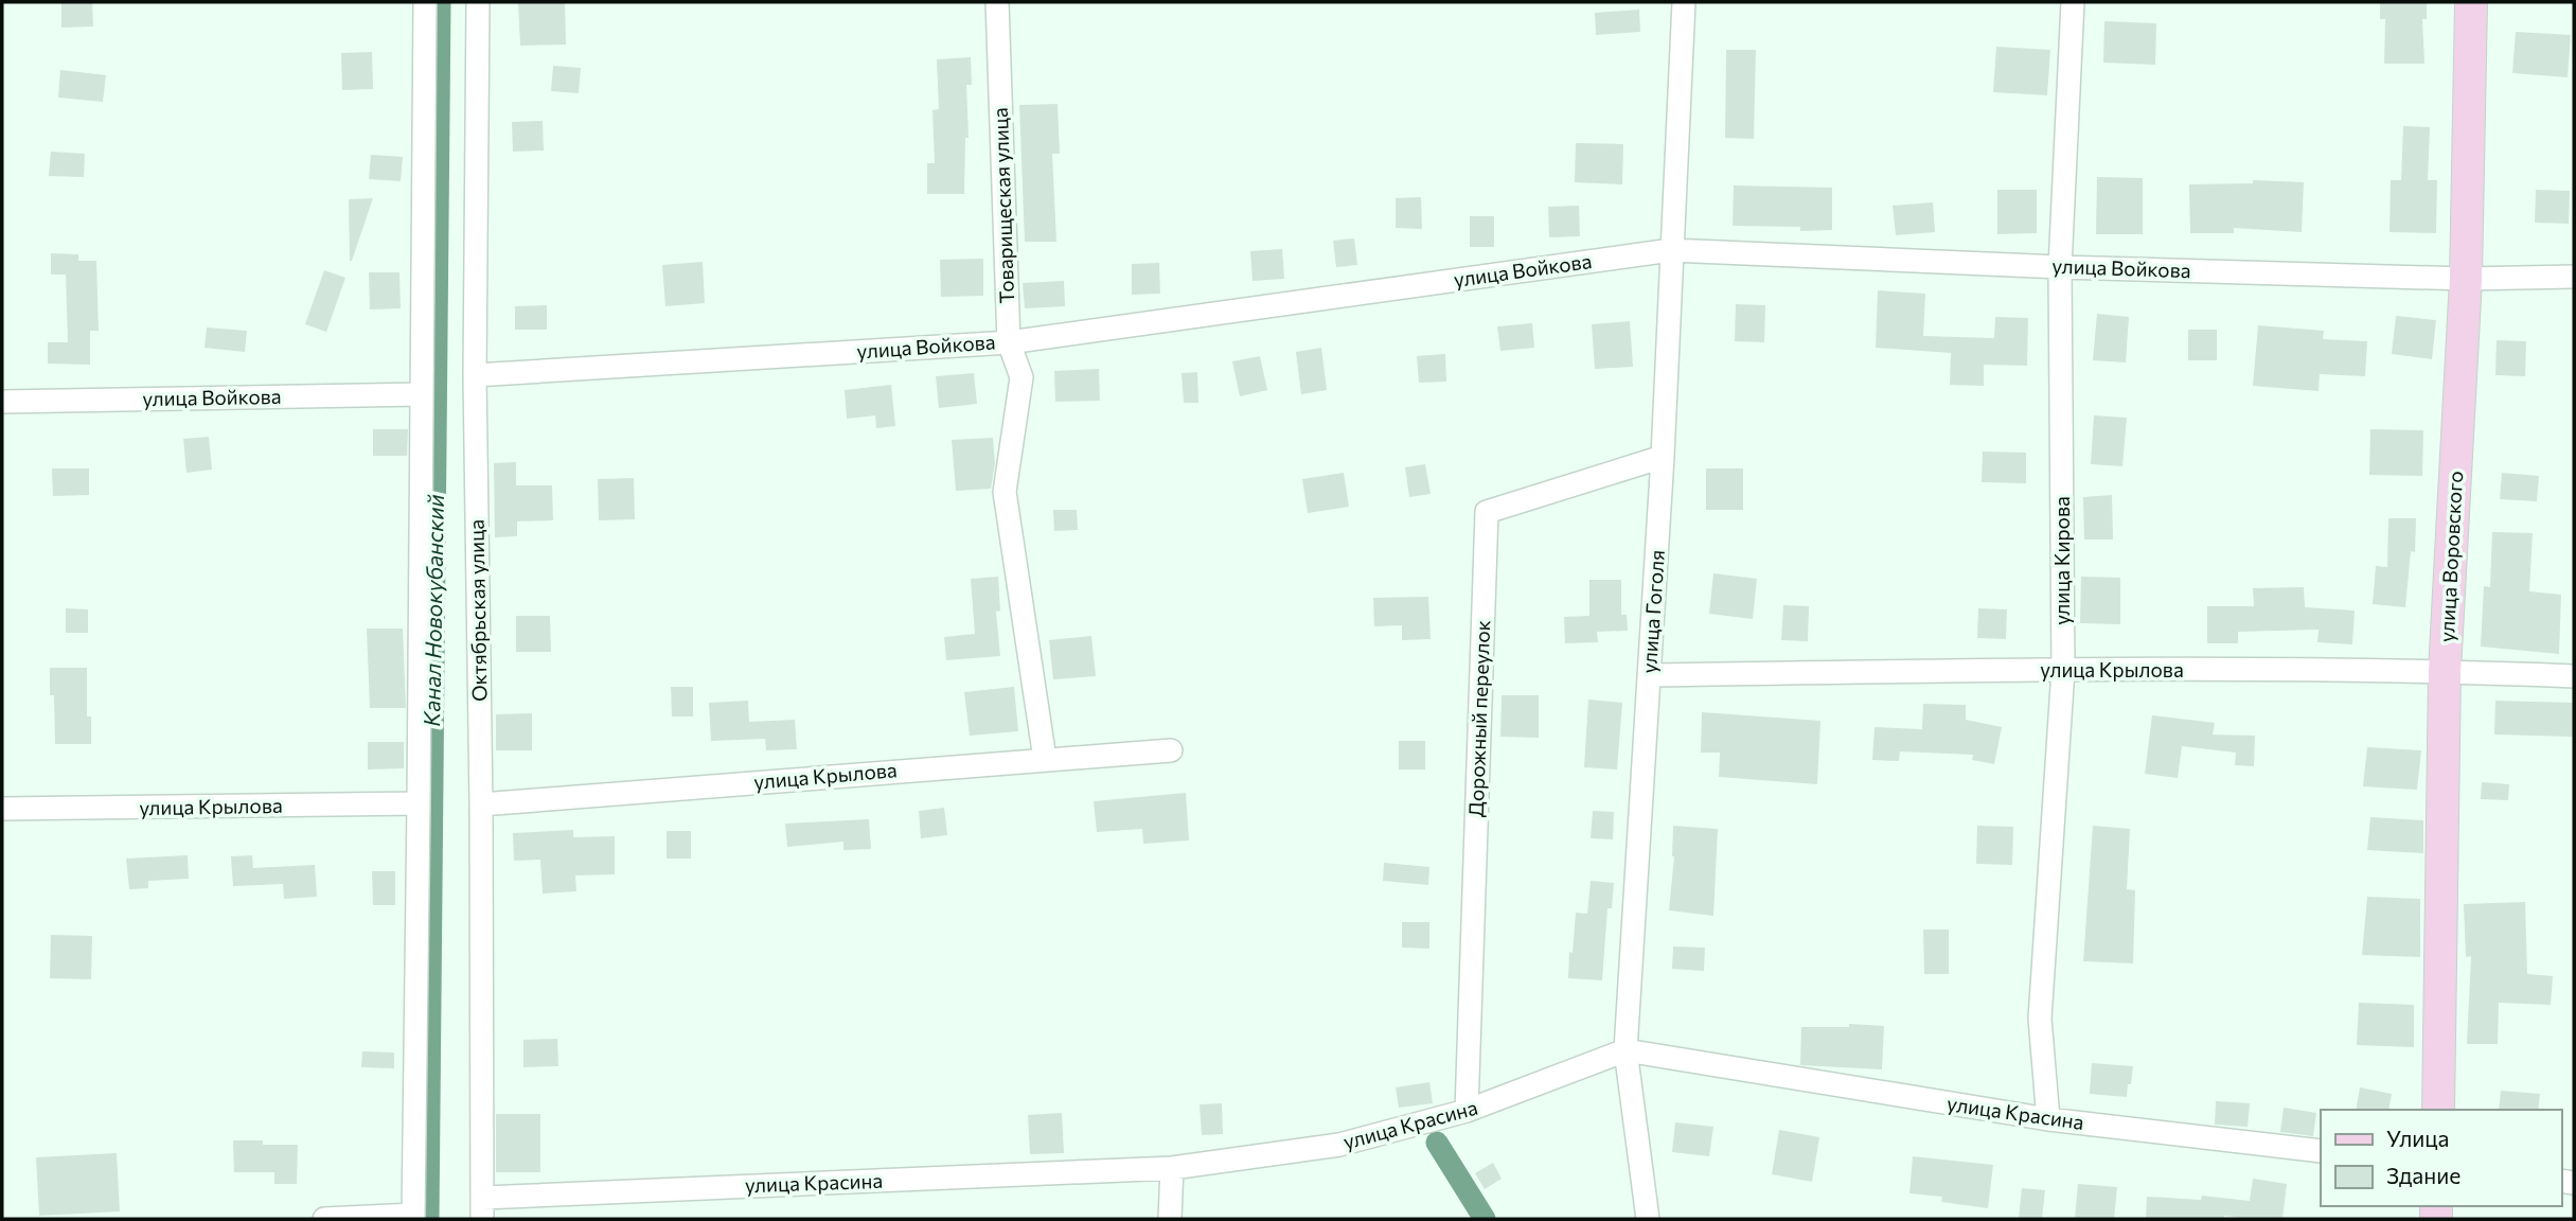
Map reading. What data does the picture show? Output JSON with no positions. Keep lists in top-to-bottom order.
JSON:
{
  "streets": {
    "main road": ["улица Воровского"],
    "street": [
      "Товарищеская улица",
      "улица Войкова",
      "улица Кирова",
      "Октябрьская улица",
      "улица Гоголя",
      "улица Крылова",
      "Дорожный переулок",
      "улица Красина"
    ]
  },
  "crossings": [
    ["Товарищеская улица", "улица Войкова"],
    ["Товарищеская улица", "улица Крылова"],
    ["улица Войкова", "улица Воровского"],
    ["улица Войкова", "улица Кирова"],
    ["улица Войкова", "Октябрьская улица"],
    ["улица Войкова", "улица Гоголя"],
    ["улица Воровского", "улица Крылова"],
    ["улица Кирова", "улица Крылова"],
    ["улица Кирова", "улица Красина"],
    ["Октябрьская улица", "улица Крылова"],
    ["Октябрьская улица", "улица Красина"],
    ["улица Гоголя", "улица Крылова"],
    ["улица Гоголя", "Дорожный переулок"],
    ["улица Гоголя", "улица Красина"],
    ["Дорожный переулок", "улица Красина"]
  ],
  "water": ["Канал Новокубанский"],
  "legend": ["Улица", "Здание"]
}
